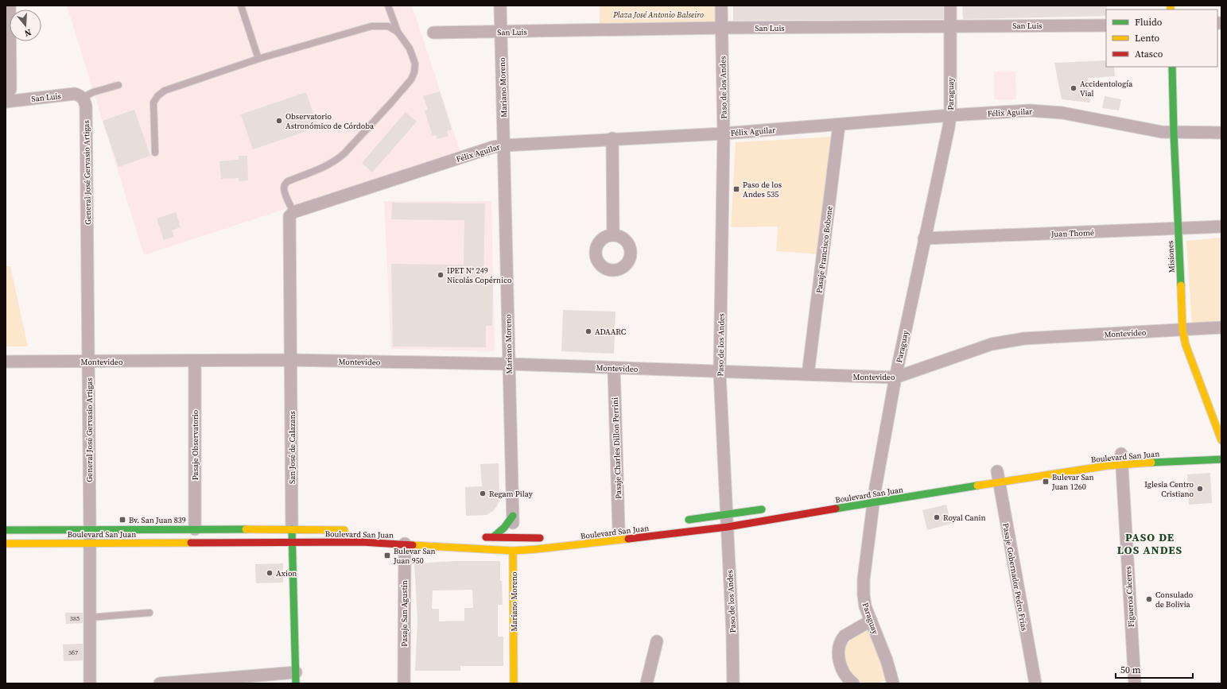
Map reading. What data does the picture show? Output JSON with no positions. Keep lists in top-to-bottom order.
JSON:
{
  "streets": {
    "main road": [
      "Mariano Moreno",
      "Misiones",
      "San José de Calazans",
      "Boulevard San Juan"
    ],
    "street": [
      "San Luis",
      "Paso de los Andes",
      "Paraguay",
      "Félix Aguilar",
      "General José Gervasio Artigas",
      "Juan Thomé",
      "Pasaje Francisco Bobone",
      "Montevideo",
      "Pasaje Observatorio",
      "Pasaje Charles Dillon Perrini",
      "Pasaje Gobernador Pedro Frías",
      "Figueroa Cáceres",
      "Pasaje San Agustín"
    ]
  },
  "crossings": [
    ["San Luis", "Mariano Moreno"],
    ["San Luis", "Paso de los Andes"],
    ["San Luis", "Paraguay"],
    ["San Luis", "General José Gervasio Artigas"],
    ["Mariano Moreno", "Félix Aguilar"],
    ["Mariano Moreno", "Montevideo"],
    ["Mariano Moreno", "Boulevard San Juan"],
    ["Paso de los Andes", "Félix Aguilar"],
    ["Paso de los Andes", "Montevideo"],
    ["Paso de los Andes", "Boulevard San Juan"],
    ["Paraguay", "Félix Aguilar"],
    ["Paraguay", "Juan Thomé"],
    ["Paraguay", "Montevideo"],
    ["Paraguay", "Boulevard San Juan"],
    ["Félix Aguilar", "Pasaje Francisco Bobone"],
    ["Félix Aguilar", "Misiones"],
    ["Félix Aguilar", "San José de Calazans"],
    ["General José Gervasio Artigas", "Montevideo"],
    ["General José Gervasio Artigas", "Boulevard San Juan"],
    ["Juan Thomé", "Misiones"],
    ["Pasaje Francisco Bobone", "Montevideo"],
    ["Misiones", "Montevideo"],
    ["Montevideo", "Pasaje Observatorio"],
    ["Montevideo", "San José de Calazans"],
    ["Montevideo", "Pasaje Charles Dillon Perrini"],
    ["Pasaje Observatorio", "Boulevard San Juan"],
    ["San José de Calazans", "Boulevard San Juan"],
    ["Boulevard San Juan", "Pasaje Gobernador Pedro Frías"],
    ["Boulevard San Juan", "Figueroa Cáceres"],
    ["Boulevard San Juan", "Pasaje San Agustín"]
  ],
  "districts": ["PASO DE LOS ANDES"],
  "parks": ["Plaza José Antonio Balseiro"],
  "places": {
    "other": [
      "Accidentología Vial",
      "Observatorio Astronómico de Córdoba",
      "IPET N° 249 Nicolás Copérnico",
      "ADAARC",
      "Iglesia Centro Cristiano",
      "Regam Pilay",
      "Royal Canin",
      "Axion",
      "Consulado de Bolivia"
    ],
    "transit": [
      "Paso de los Andes 535",
      "Bulevar San Juan 1260",
      "Bv. San Juan 839",
      "Bulevar San Juan 950"
    ]
  },
  "house_numbers": ["385", "367"],
  "legend": ["Fluido", "Lento", "Atasco"],
  "scale_bar": "50 m",
  "north": "bottom"
}
